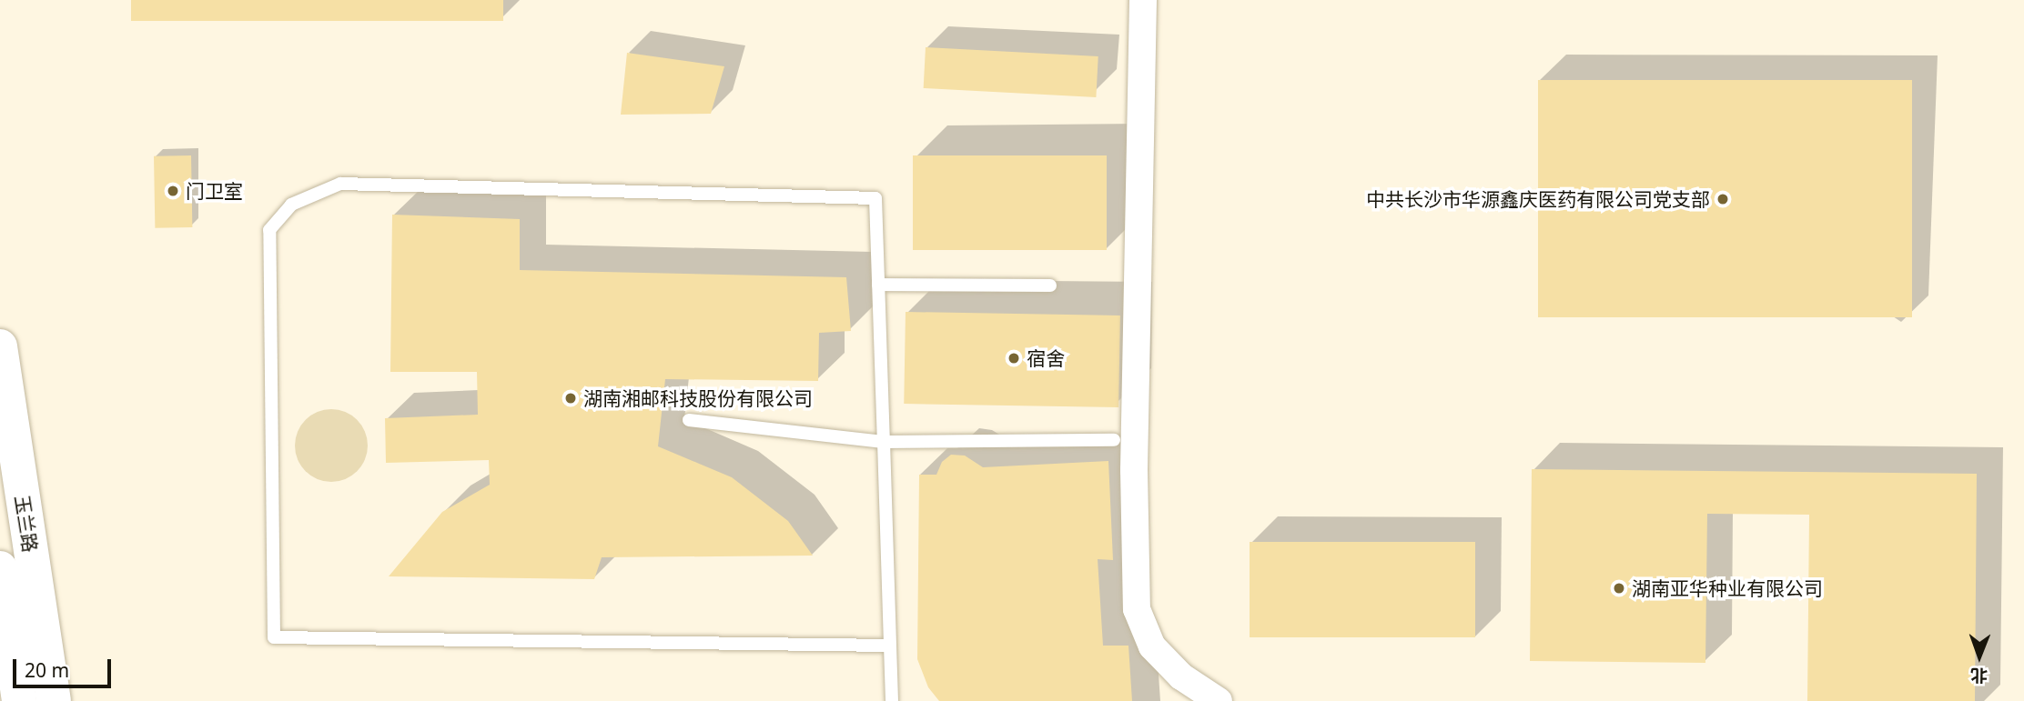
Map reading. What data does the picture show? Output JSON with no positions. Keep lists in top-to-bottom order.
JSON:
{
  "streets": {
    "main road": ["玉兰路"]
  },
  "places": [
    "门卫室",
    "中共长沙市华源鑫庆医药有限公司党支部",
    "宿舍",
    "湖南湘邮科技股份有限公司",
    "湖南亚华种业有限公司"
  ],
  "scale_bar": "20 m",
  "north": "bottom"
}
